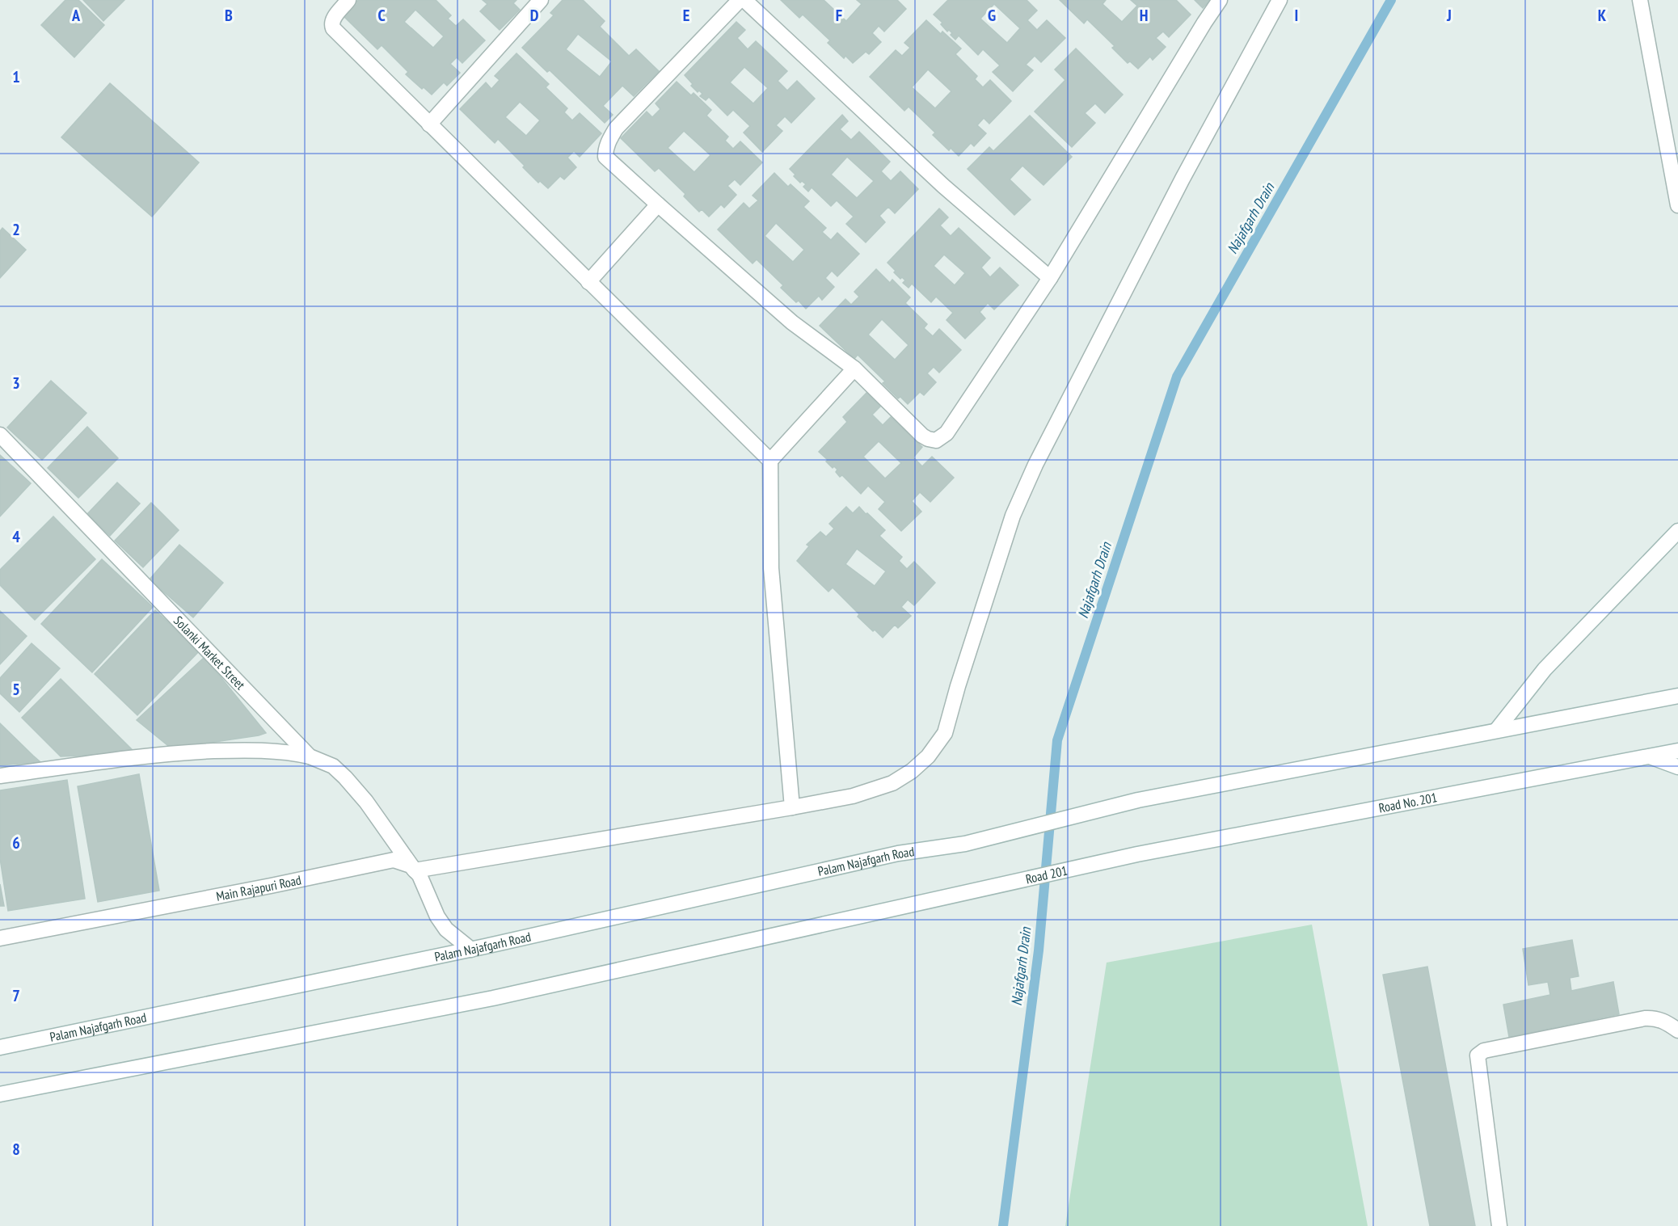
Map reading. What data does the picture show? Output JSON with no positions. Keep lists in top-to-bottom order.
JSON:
{
  "streets": {
    "street": [
      "Solanki Market Street",
      "Road No. 201",
      "Palam Najafgarh Road",
      "Road 201",
      "Main Rajapuri Road"
    ]
  },
  "crossings": [
    ["Solanki Market Street", "Main Rajapuri Road"],
    ["Road No. 201", "Road 201"]
  ],
  "water": ["Najafgarh Drain"],
  "grid": {
    "columns": [
      "A",
      "B",
      "C",
      "D",
      "E",
      "F",
      "G",
      "H",
      "I",
      "J",
      "K"
    ],
    "rows": [
      "1",
      "2",
      "3",
      "4",
      "5",
      "6",
      "7",
      "8"
    ]
  }
}
